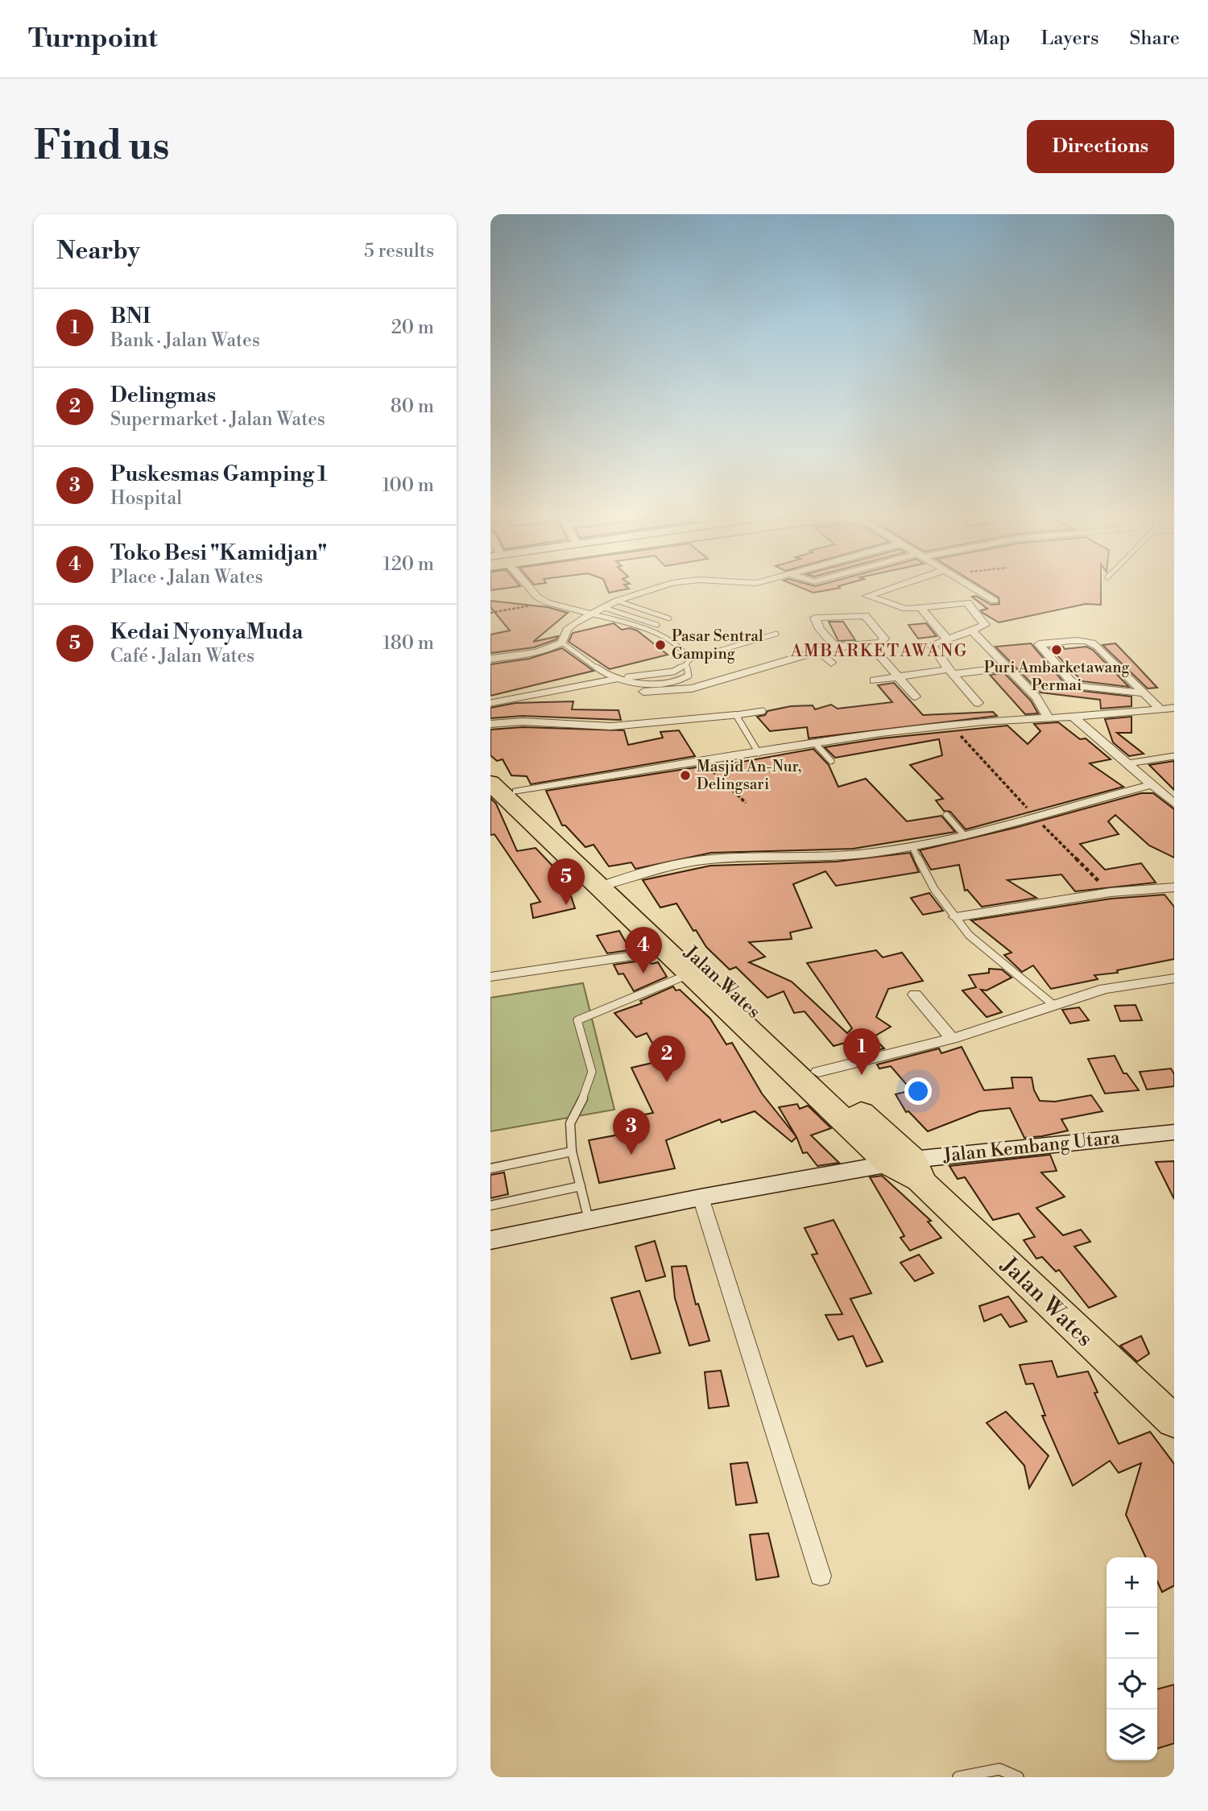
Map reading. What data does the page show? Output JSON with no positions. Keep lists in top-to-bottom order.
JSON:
{
  "streets": {
    "highway": ["Jalan Wates"],
    "street": ["Jalan Kembang Utara"]
  },
  "crossings": [
    ["Jalan Wates", "Jalan Kembang Utara"]
  ],
  "districts": ["AMBARKETAWANG"],
  "places": ["Pasar Sentral Gamping", "Puri Ambarketawang Permai", "Masjid An-Nur, Delingsari"],
  "page": {
    "header": "Turnpoint",
    "nav": ["Map", "Layers", "Share"],
    "buttons": "Directions",
    "title": "Find us",
    "heading": ["Nearby", "5 results"],
    "list": [
      {
        "mark": "1",
        "name": "BNI",
        "note": "Bank · Jalan Wates",
        "value": "20 m"
      },
      {
        "mark": "2",
        "name": "Delingmas",
        "note": "Supermarket · Jalan Wates",
        "value": "80 m"
      },
      {
        "mark": "3",
        "name": "Puskesmas Gamping 1",
        "note": "Hospital",
        "value": "100 m"
      },
      {
        "mark": "4",
        "name": "Toko Besi \"Kamidjan\"",
        "note": "Place · Jalan Wates",
        "value": "120 m"
      },
      {
        "mark": "5",
        "name": "Kedai NyonyaMuda",
        "note": "Café · Jalan Wates",
        "value": "180 m"
      }
    ],
    "pins": [
      "5",
      "4",
      "1",
      "2",
      "3"
    ],
    "map_buttons": ["+", "−"]
  }
}
